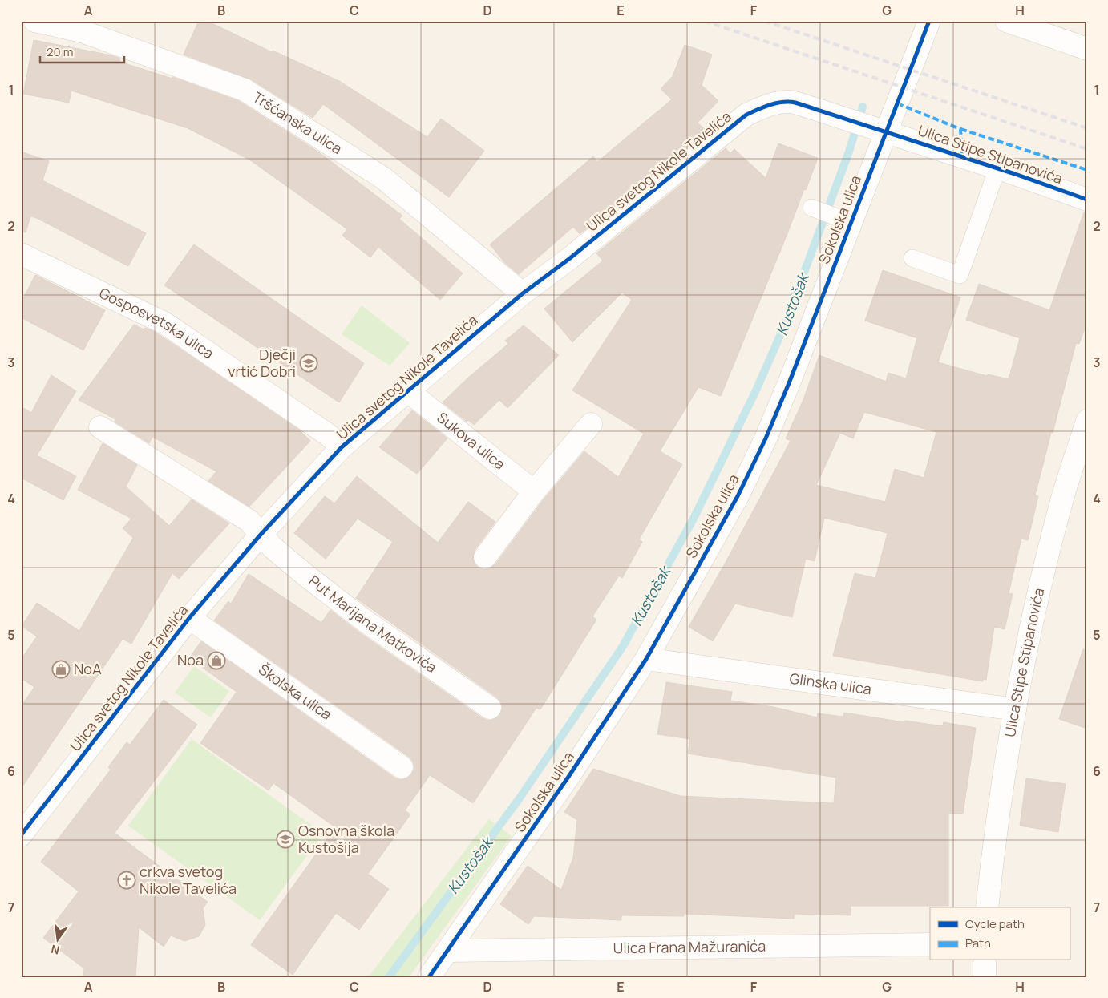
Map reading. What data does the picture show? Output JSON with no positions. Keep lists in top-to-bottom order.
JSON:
{
  "streets": {
    "street": [
      "Tršćanska ulica",
      "Ulica Stipe Stipanovića",
      "Ulica svetog Nikole Tavelića",
      "Sokolska ulica",
      "Gosposvetska ulica",
      "Sukova ulica",
      "Put Marijana Matkovića",
      "Glinska ulica",
      "Školska ulica",
      "Ulica Frana Mažuranića"
    ]
  },
  "crossings": [
    ["Tršćanska ulica", "Ulica svetog Nikole Tavelića"],
    ["Ulica Stipe Stipanovića", "Ulica svetog Nikole Tavelića"],
    ["Ulica Stipe Stipanovića", "Sokolska ulica"],
    ["Ulica Stipe Stipanovića", "Glinska ulica"],
    ["Ulica svetog Nikole Tavelića", "Sokolska ulica"],
    ["Ulica svetog Nikole Tavelića", "Gosposvetska ulica"],
    ["Ulica svetog Nikole Tavelića", "Sukova ulica"],
    ["Ulica svetog Nikole Tavelića", "Put Marijana Matkovića"],
    ["Ulica svetog Nikole Tavelića", "Školska ulica"],
    ["Sokolska ulica", "Glinska ulica"],
    ["Sokolska ulica", "Ulica Frana Mažuranića"]
  ],
  "water": ["Kustošak"],
  "places": {
    "school or university": ["Dječji vrtić Dobri", "Osnovna škola Kustošija"],
    "shop": ["Noa", "NoA"],
    "church": ["crkva svetog Nikole Tavelića"]
  },
  "legend": ["Cycle path", "Path"],
  "scale_bar": "20 m",
  "north": "bottom",
  "grid": {
    "columns": [
      "A",
      "B",
      "C",
      "D",
      "E",
      "F",
      "G",
      "H"
    ],
    "rows": [
      "1",
      "2",
      "3",
      "4",
      "5",
      "6",
      "7"
    ]
  }
}
